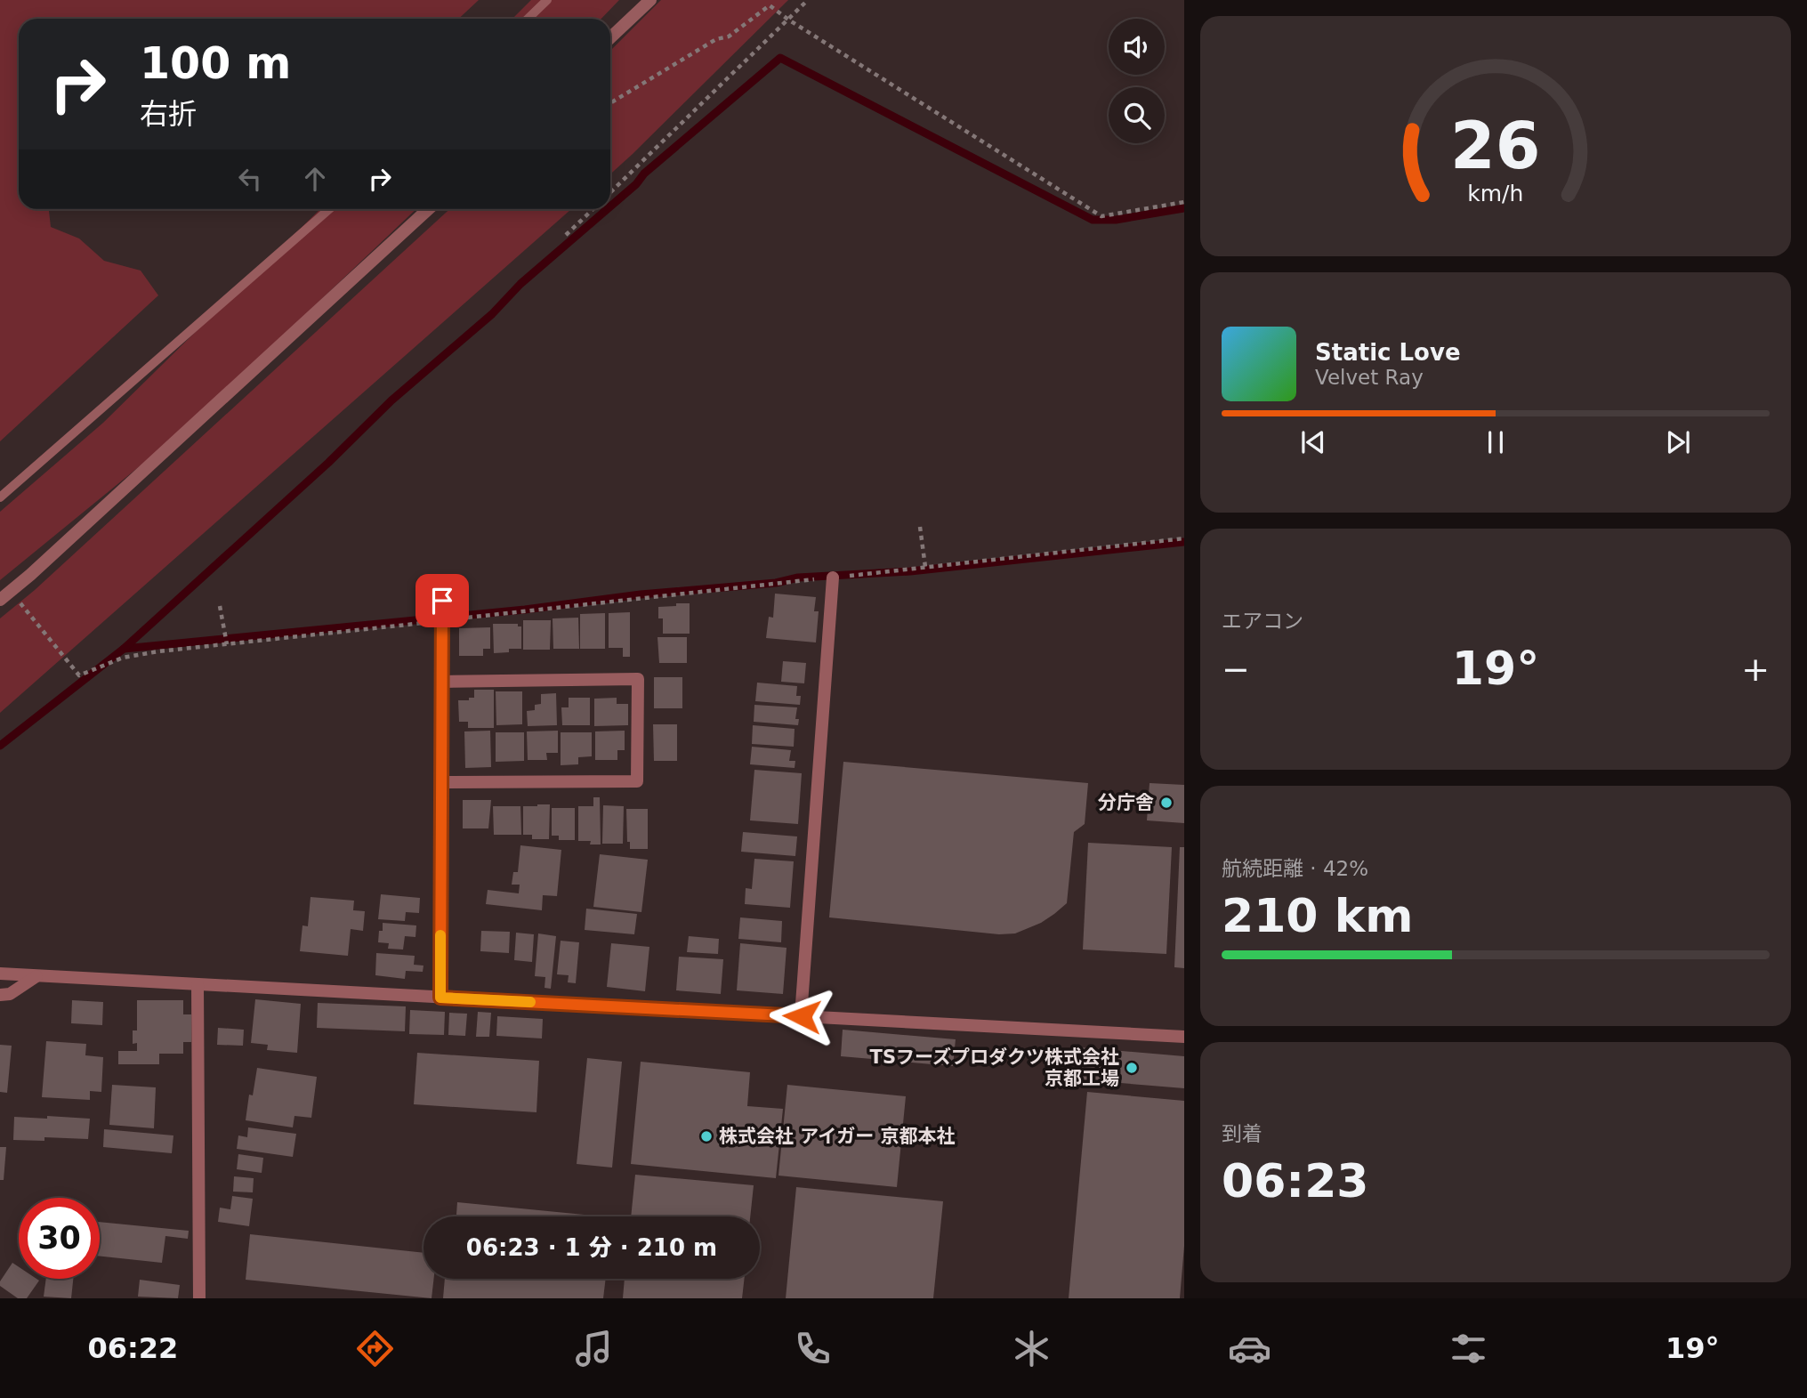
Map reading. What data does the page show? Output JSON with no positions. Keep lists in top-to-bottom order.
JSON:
{
  "places": ["分庁舎", "TSフーズプロダクツ株式会社 京都工場", "株式会社 アイガー 京都本社"],
  "page": {
    "turn": ["100 m", "右折"],
    "song": ["Static Love", "Velvet Ray"],
    "tile": [
      "エアコン",
      ["航続距離 · 42%", "210 km"],
      ["到着", "06:23"]
    ],
    "heat": ["−", "19°", "+"],
    "limit": "30",
    "trip": "06:23 · 1 分 · 210 m",
    "tabs": ["06:22", "19°"],
    "gauge": ["26", "km/h"]
  }
}
